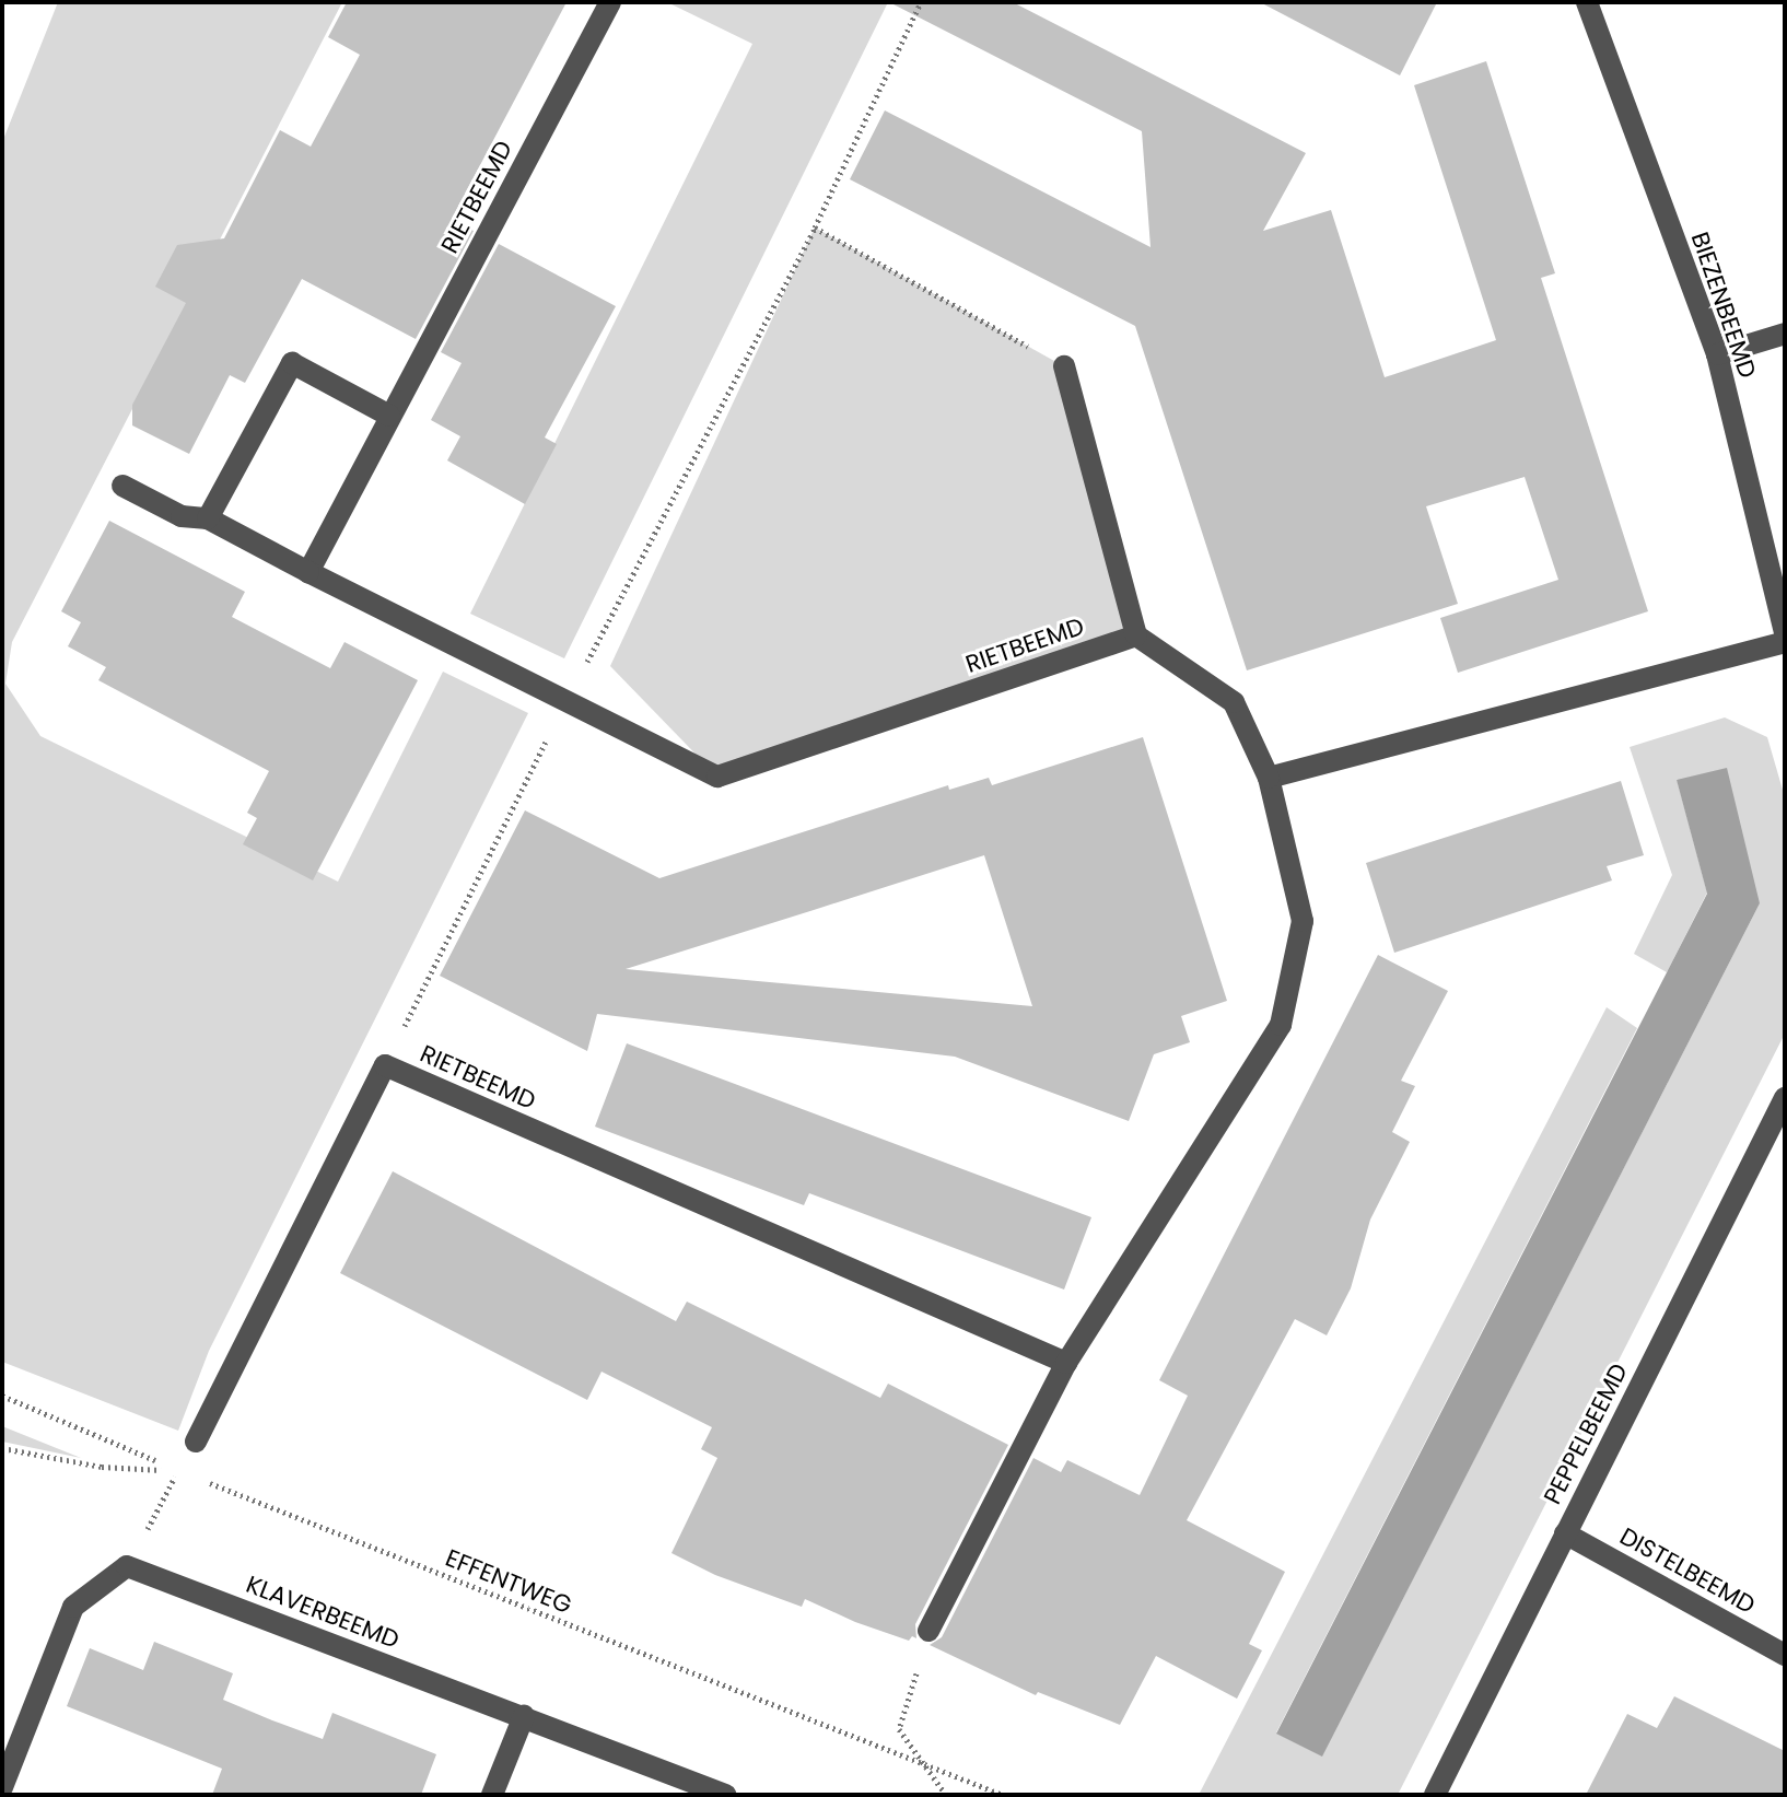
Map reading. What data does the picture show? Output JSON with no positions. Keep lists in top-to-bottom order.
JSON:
{
  "streets": {
    "street": [
      "RIETBEEMD",
      "BIEZENBEEMD",
      "PEPPELBEEMD",
      "DISTELBEEMD",
      "KLAVERBEEMD"
    ],
    "path": ["EFFENTWEG"]
  },
  "crossings": [
    ["PEPPELBEEMD", "DISTELBEEMD"]
  ]
}
